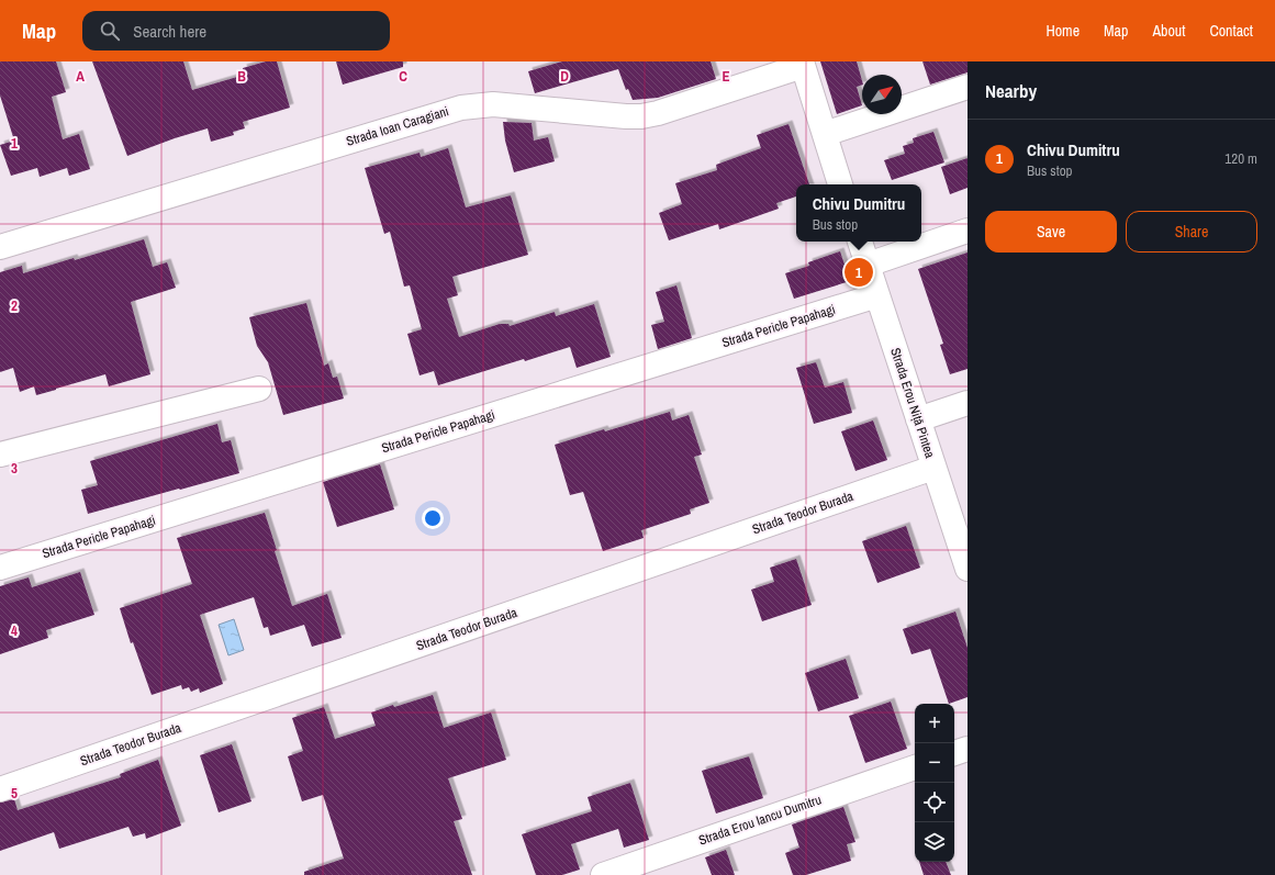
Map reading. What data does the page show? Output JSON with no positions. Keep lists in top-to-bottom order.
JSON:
{
  "streets": {
    "street": [
      "Strada Ioan Caragiani",
      "Strada Pericle Papahagi",
      "Strada Erou Niță Pintea",
      "Strada Teodor Burada",
      "Strada Erou Iancu Dumitru"
    ]
  },
  "crossings": [
    ["Strada Pericle Papahagi", "Strada Erou Niță Pintea"],
    ["Strada Erou Niță Pintea", "Strada Teodor Burada"]
  ],
  "north": "top right",
  "page": {
    "header": "Map",
    "search": "Search here",
    "nav": [
      "Home",
      "Map",
      "About",
      "Contact"
    ],
    "heading": "Nearby",
    "list": [
      {
        "mark": "1",
        "name": "Chivu Dumitru",
        "note": "Bus stop",
        "value": "120 m"
      }
    ],
    "popup": ["Chivu Dumitru", "Bus stop"],
    "buttons": ["Save", "Share"],
    "pins": "1",
    "map_buttons": ["+", "−"]
  },
  "grid": {
    "columns": [
      "A",
      "B",
      "C",
      "D",
      "E"
    ],
    "rows": [
      "1",
      "2",
      "3",
      "4",
      "5"
    ]
  }
}
